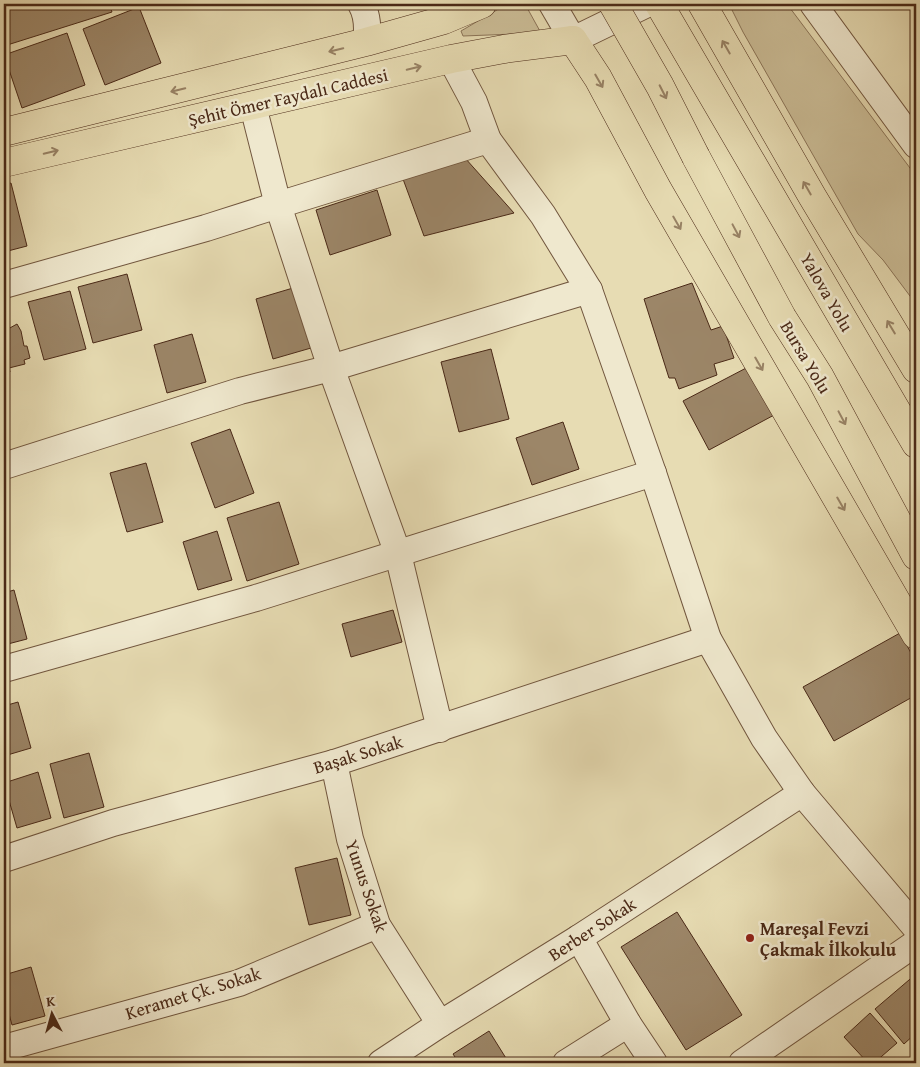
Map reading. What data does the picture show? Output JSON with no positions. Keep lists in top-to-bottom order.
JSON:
{
  "streets": {
    "main road": ["Şehit Ömer Faydalı Caddesi", "Yalova Yolu", "Bursa Yolu"],
    "street": [
      "Başak Sokak",
      "Yunus Sokak",
      "Berber Sokak",
      "Keramet Çk. Sokak"
    ]
  },
  "crossings": [
    ["Başak Sokak", "Yunus Sokak"],
    ["Yunus Sokak", "Berber Sokak"],
    ["Yunus Sokak", "Keramet Çk. Sokak"]
  ],
  "places": ["Mareşal Fevzi Çakmak İlkokulu"],
  "north": "top"
}
